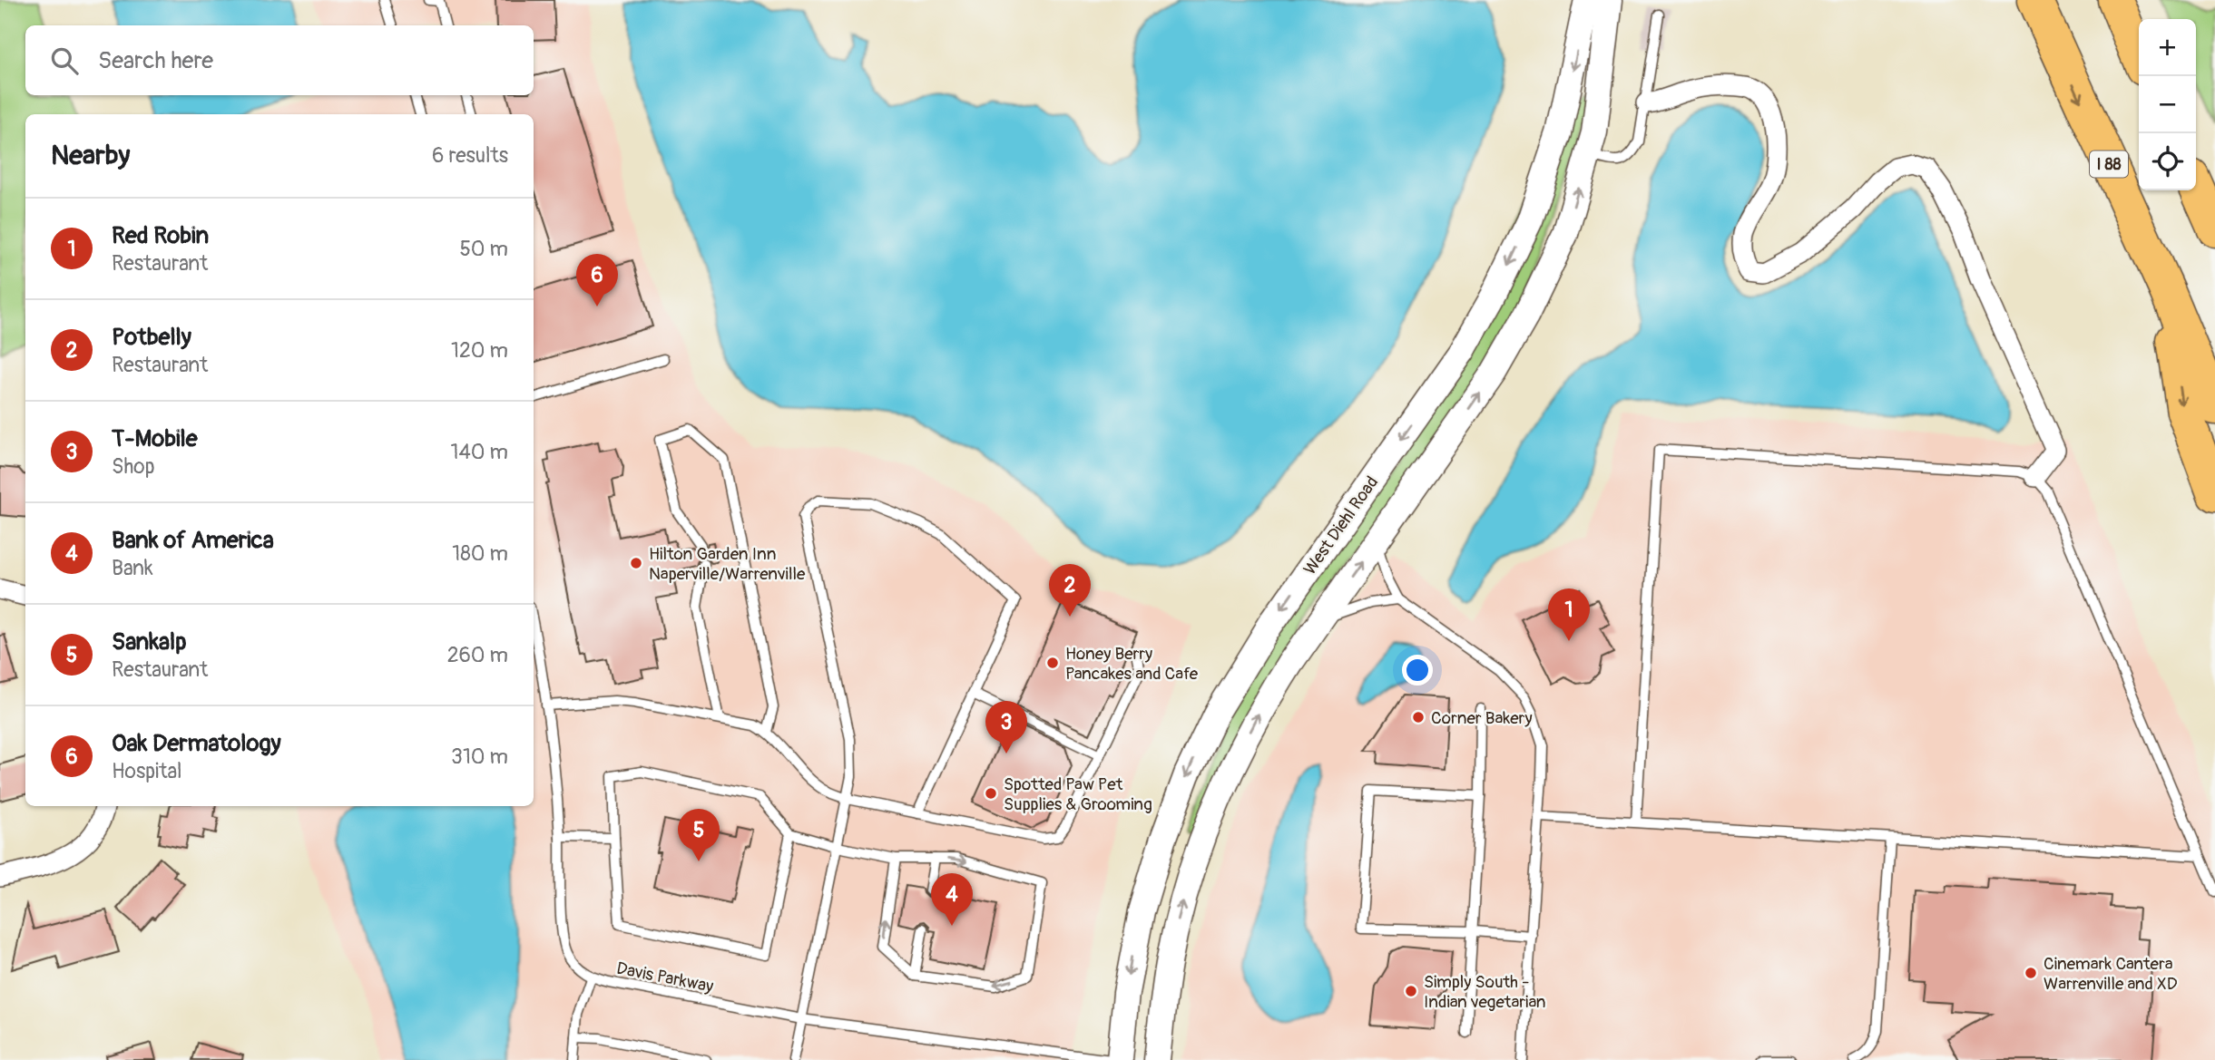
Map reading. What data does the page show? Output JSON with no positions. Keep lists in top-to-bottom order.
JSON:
{
  "streets": {
    "highway": ["I 88"],
    "street": ["West Diehl Road"],
    "lane": ["Davis Parkway"]
  },
  "places": [
    "Hilton Garden Inn Naperville/Warrenville",
    "Honey Berry Pancakes and Cafe",
    "Corner Bakery",
    "Spotted Paw Pet Supplies & Grooming",
    "Cinemark Cantera Warrenville and XD",
    "Simply South - Indian vegetarian"
  ],
  "page": {
    "map_buttons": ["+", "−"],
    "search": "Search here",
    "heading": ["Nearby", "6 results"],
    "list": [
      {
        "mark": "1",
        "name": "Red Robin",
        "note": "Restaurant",
        "value": "50 m"
      },
      {
        "mark": "2",
        "name": "Potbelly",
        "note": "Restaurant",
        "value": "120 m"
      },
      {
        "mark": "3",
        "name": "T-Mobile",
        "note": "Shop",
        "value": "140 m"
      },
      {
        "mark": "4",
        "name": "Bank of America",
        "note": "Bank",
        "value": "180 m"
      },
      {
        "mark": "5",
        "name": "Sankalp",
        "note": "Restaurant",
        "value": "260 m"
      },
      {
        "mark": "6",
        "name": "Oak Dermatology",
        "note": "Hospital",
        "value": "310 m"
      }
    ],
    "pins": [
      "6",
      "2",
      "1",
      "3",
      "5",
      "4"
    ]
  }
}
